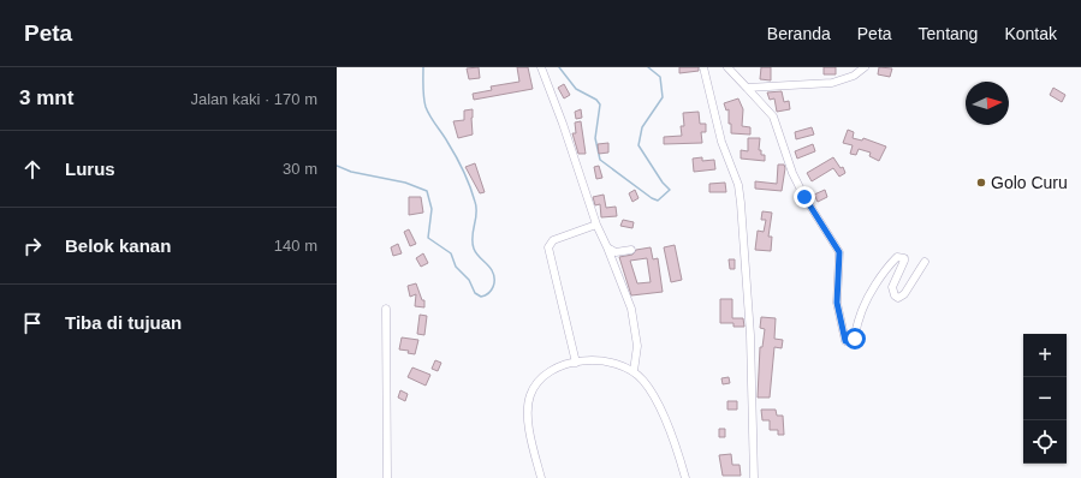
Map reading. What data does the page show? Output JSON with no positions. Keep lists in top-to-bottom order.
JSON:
{
  "places": ["Golo Curu"],
  "north": "right",
  "page": {
    "header": "Peta",
    "nav": [
      "Beranda",
      "Peta",
      "Tentang",
      "Kontak"
    ],
    "heading": ["3 mnt", "Jalan kaki · 170 m"],
    "list": [
      ["Lurus", "30 m"],
      ["Belok kanan", "140 m"],
      "Tiba di tujuan"
    ],
    "map_buttons": ["+", "−"]
  }
}
